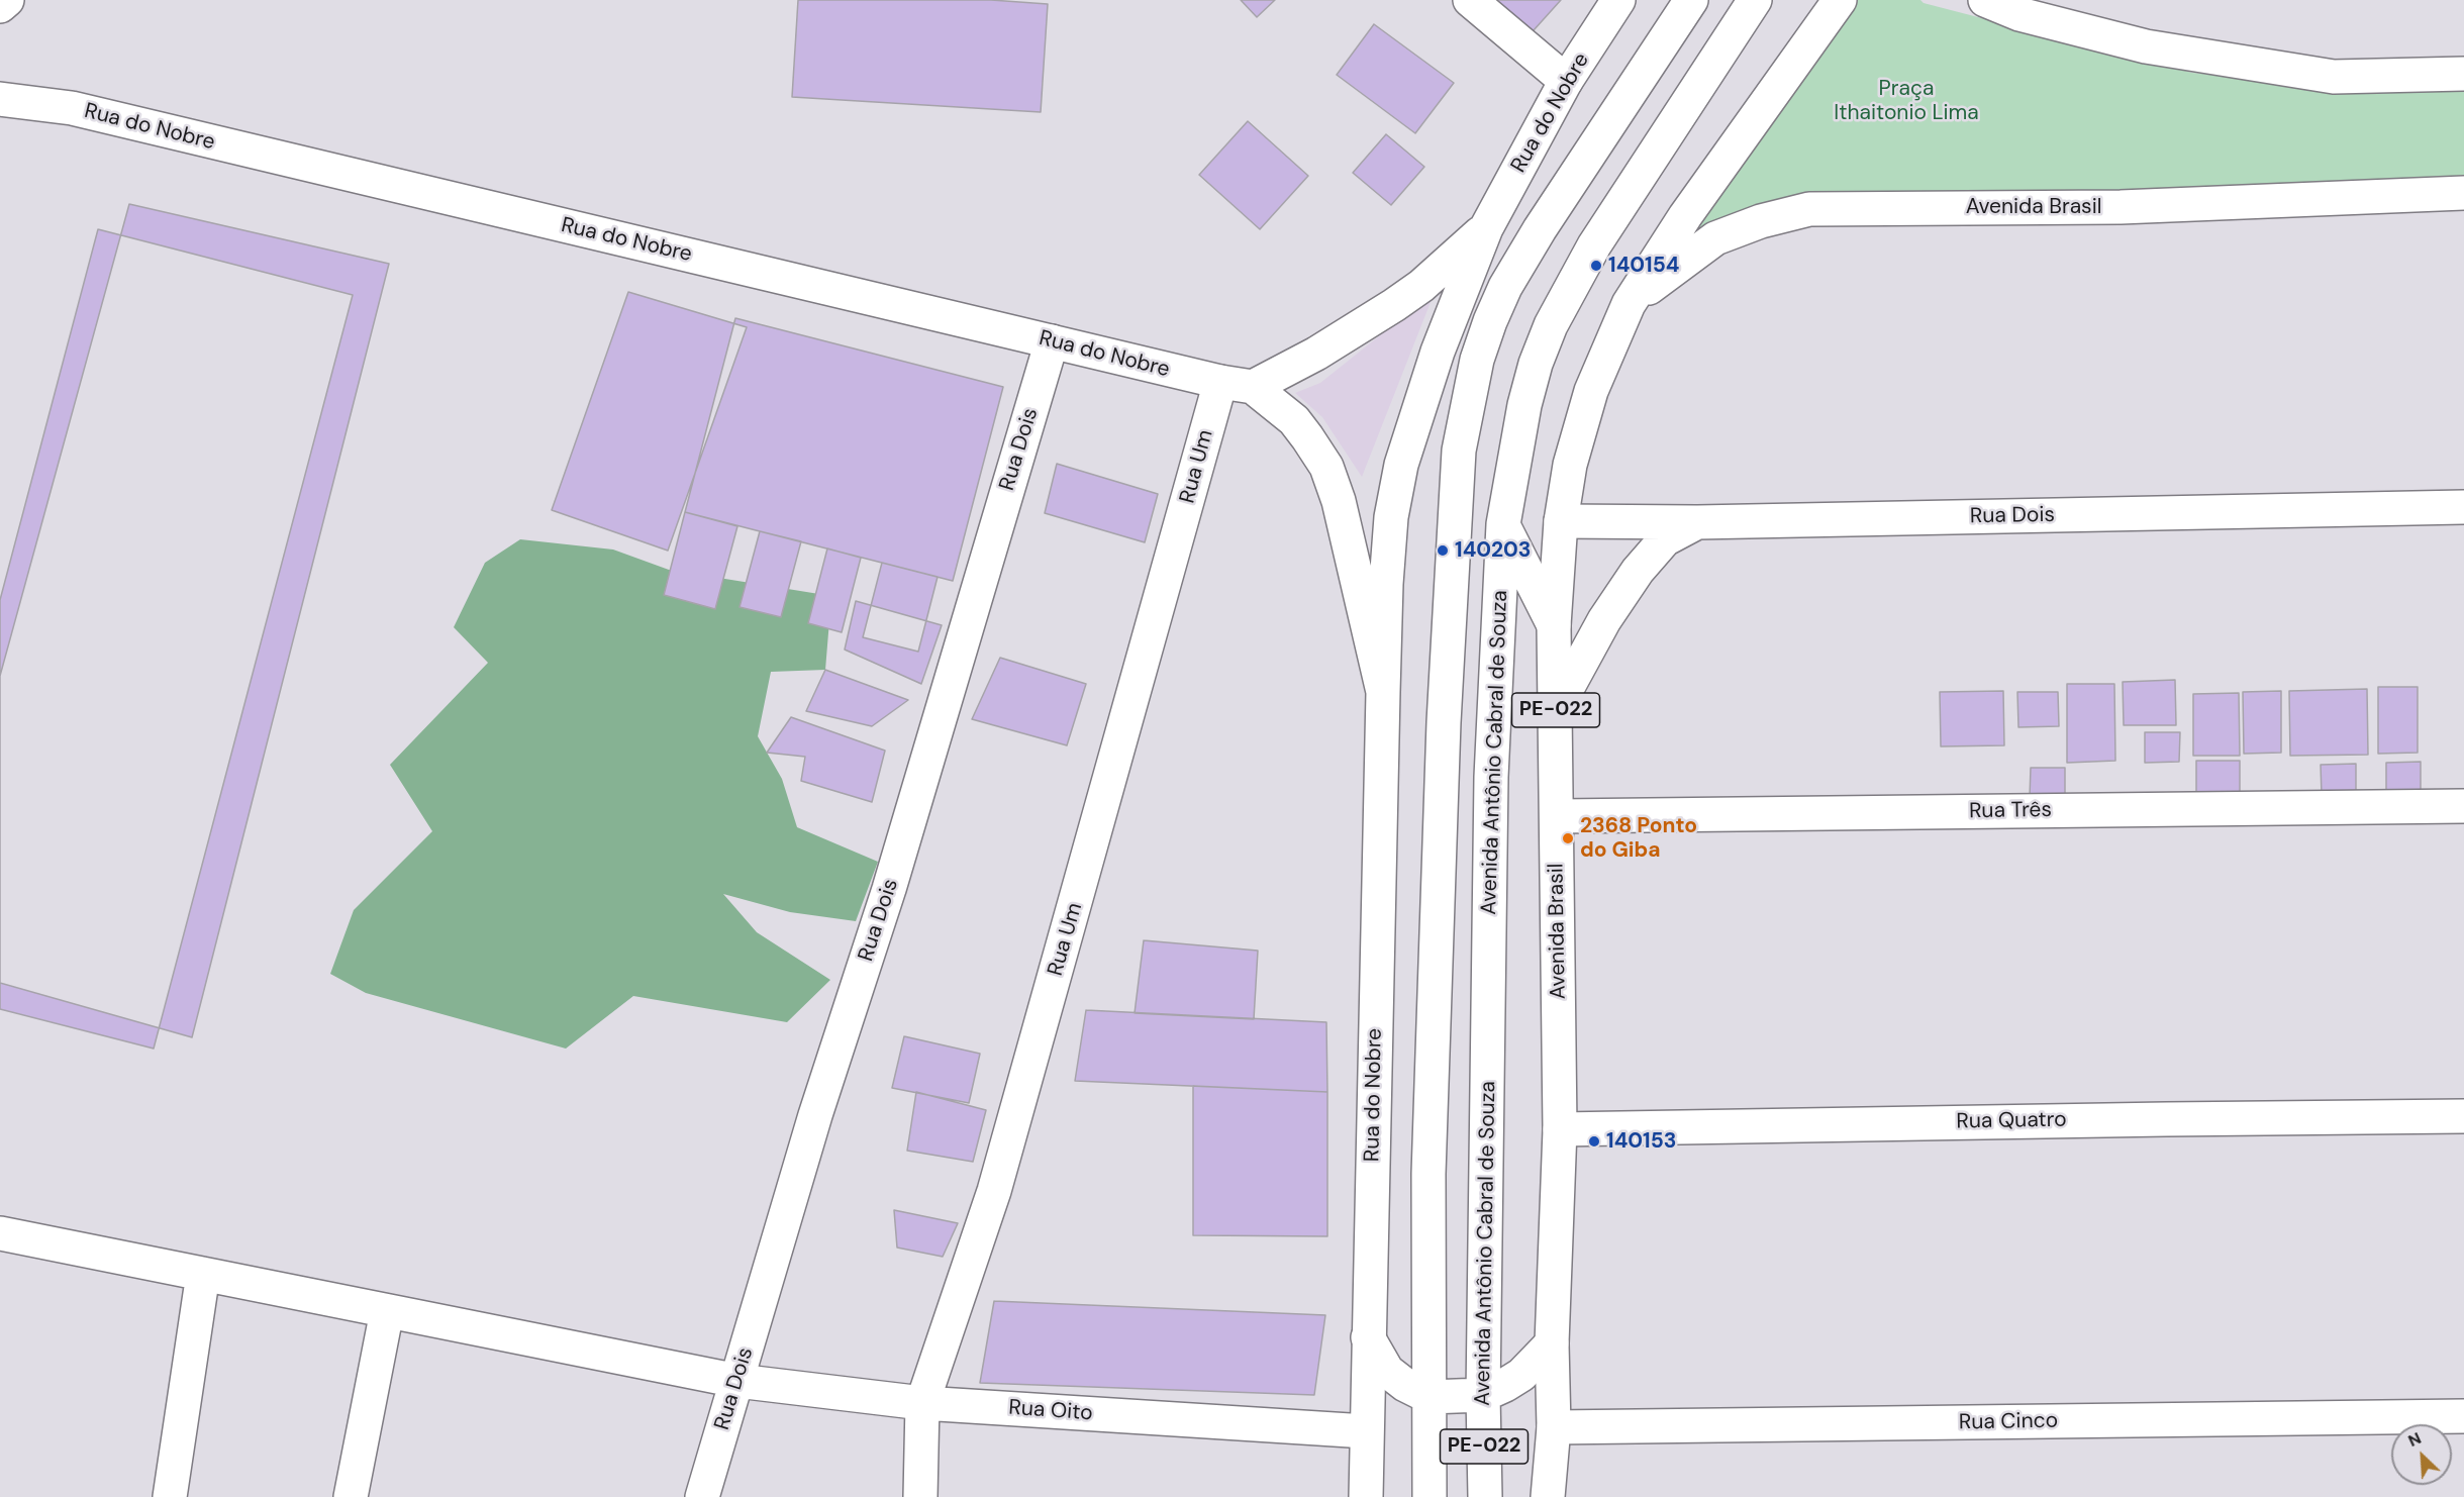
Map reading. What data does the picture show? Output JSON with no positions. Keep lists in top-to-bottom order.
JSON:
{
  "streets": {
    "main road": [
      "Rua do Nobre",
      "Avenida Brasil",
      "Rua Dois",
      "Rua Um",
      "PE-022",
      "Avenida Antônio Cabral de Souza",
      "Rua Três",
      "Rua Quatro",
      "Rua Oito",
      "Rua Cinco"
    ]
  },
  "crossings": [
    ["Rua do Nobre", "Rua Dois"],
    ["Rua do Nobre", "Rua Um"],
    ["Rua do Nobre", "Rua Oito"],
    ["Avenida Brasil", "Rua Dois"],
    ["Avenida Brasil", "Rua Três"],
    ["Avenida Brasil", "Rua Quatro"],
    ["Avenida Brasil", "Rua Cinco"],
    ["Rua Dois", "Rua Oito"],
    ["Rua Um", "Rua Oito"]
  ],
  "parks": ["Praça Ithaitonio Lima"],
  "places": [
    "140154",
    "140203",
    "2368 Ponto do Giba",
    "140153"
  ],
  "north": "top left"
}
